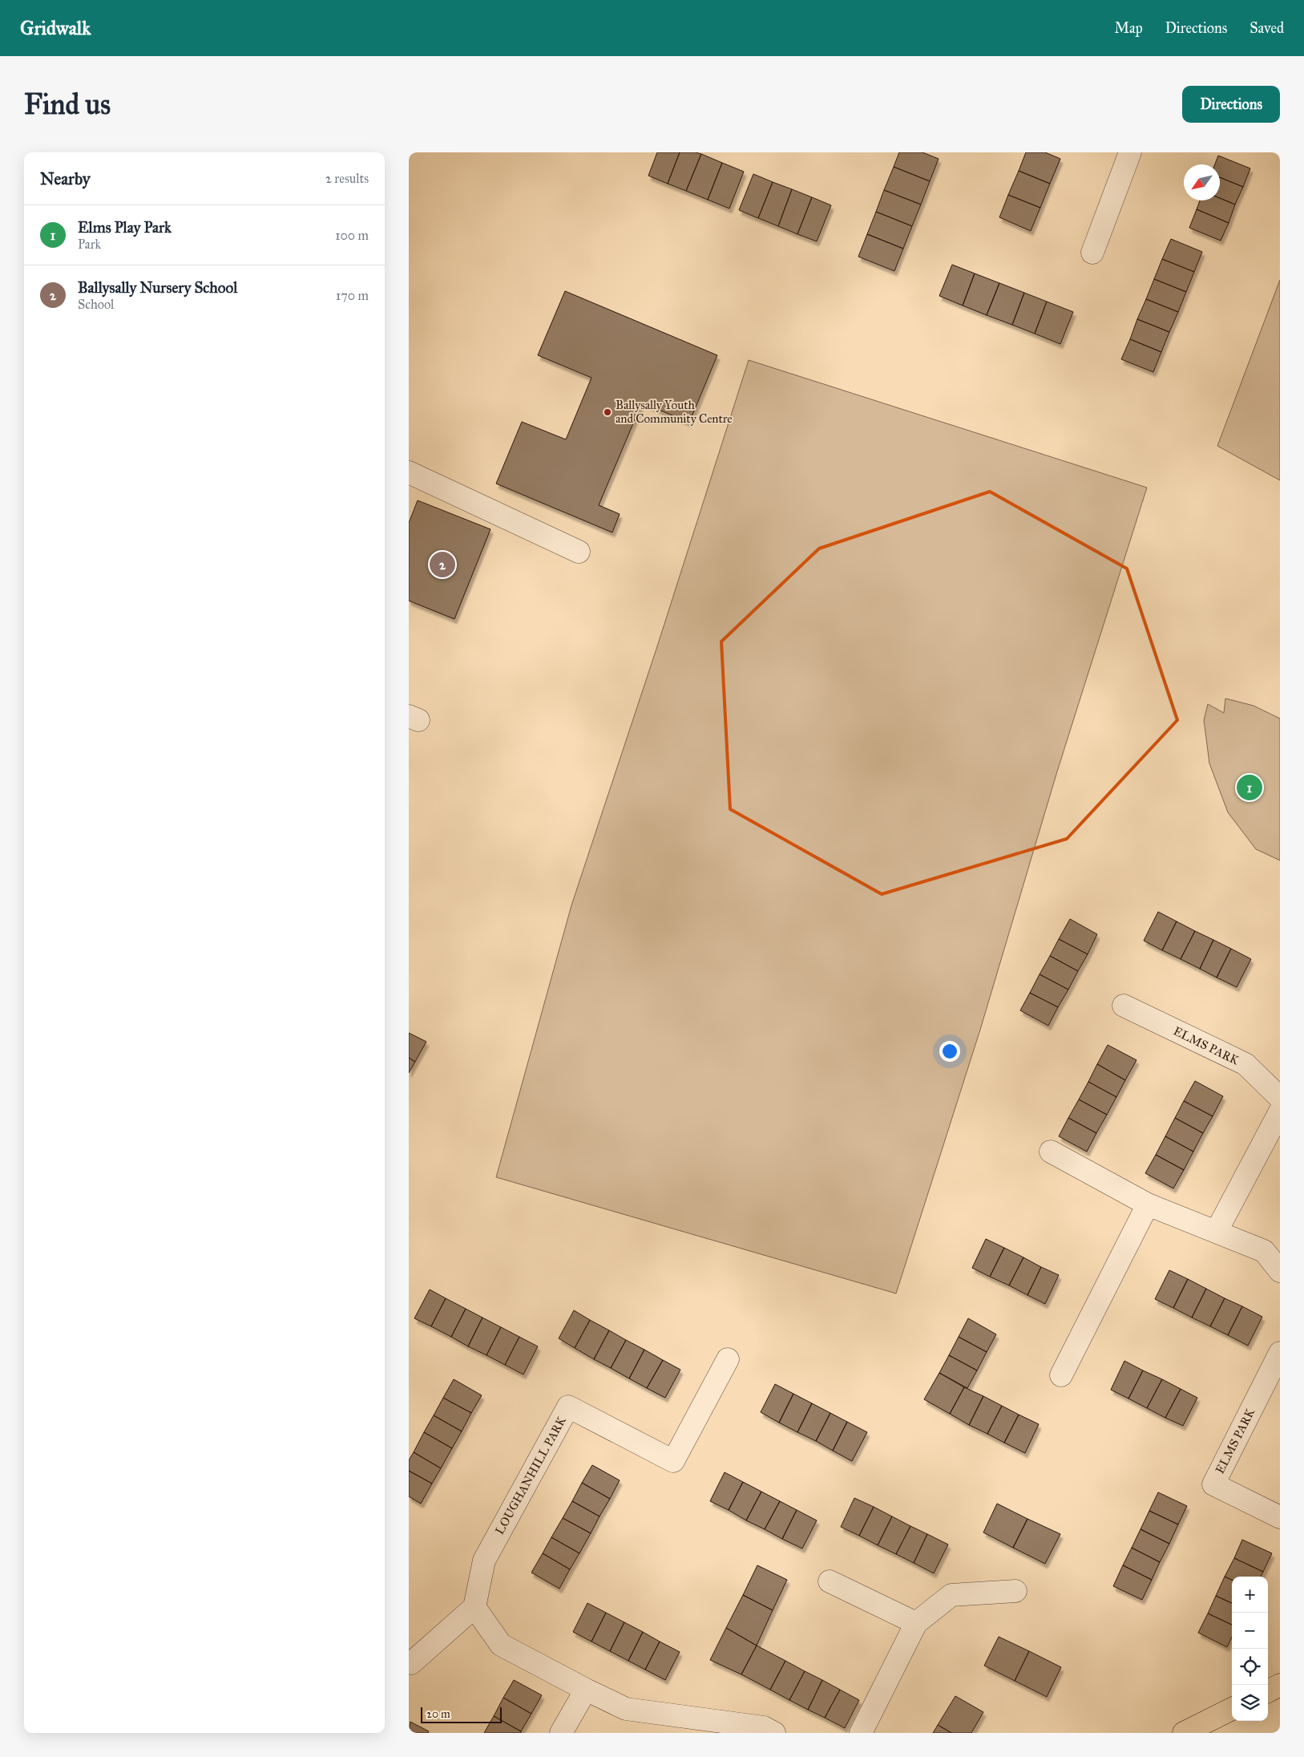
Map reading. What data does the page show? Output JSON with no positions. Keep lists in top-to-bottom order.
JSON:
{
  "streets": {
    "street": ["ELMS PARK", "LOUGHANHILL PARK"]
  },
  "places": ["Ballysally Youth and Community Centre"],
  "scale_bar": "20 m",
  "north": "bottom left",
  "page": {
    "header": "Gridwalk",
    "nav": ["Map", "Directions", "Saved"],
    "buttons": "Directions",
    "title": "Find us",
    "heading": ["Nearby", "2 results"],
    "list": [
      {
        "mark": "1",
        "name": "Elms Play Park",
        "note": "Park",
        "value": "100 m"
      },
      {
        "mark": "2",
        "name": "Ballysally Nursery School",
        "note": "School",
        "value": "170 m"
      }
    ],
    "pins": ["2", "1"],
    "map_buttons": ["+", "−"],
    "scale": "20 m"
  }
}
